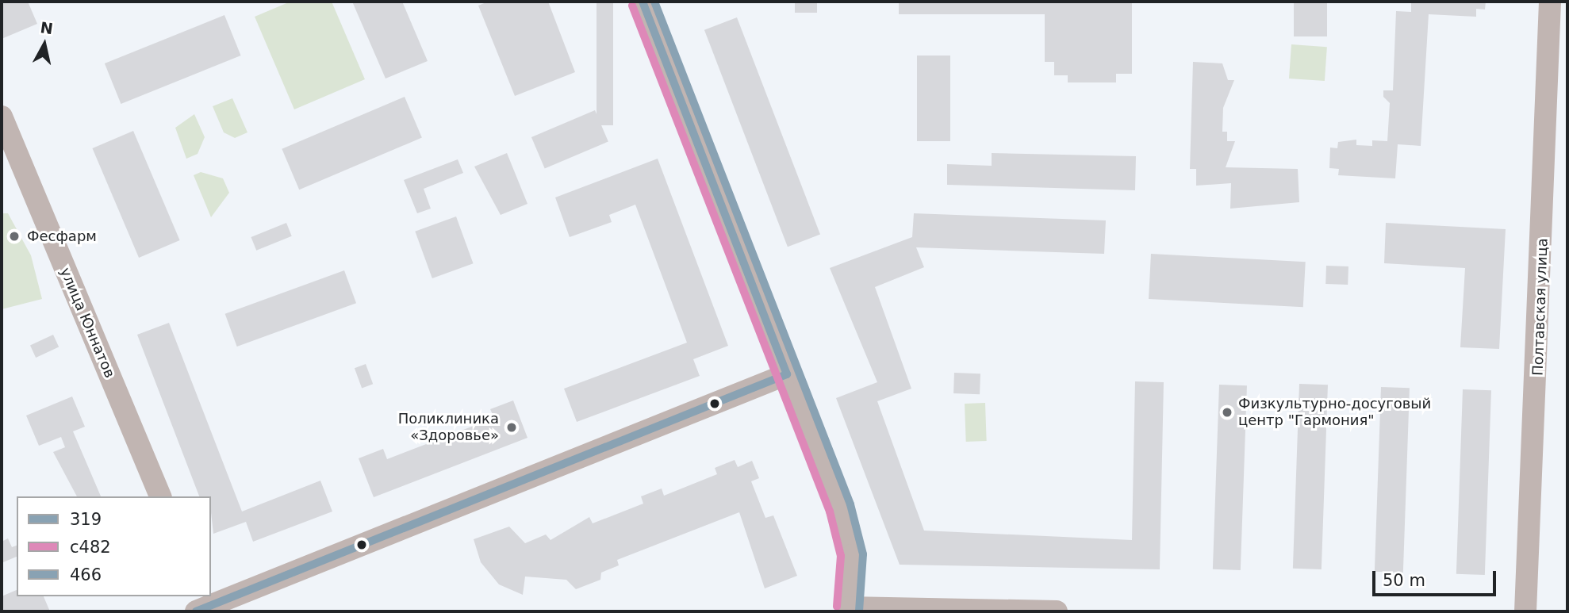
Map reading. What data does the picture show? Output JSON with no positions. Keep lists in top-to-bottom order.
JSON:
{
  "streets": {
    "street": ["Полтавская улица", "улица Юннатов"]
  },
  "places": ["Фесфарм", "Физкультурно-досуговый центр \"Гармония\"", "Поликлиника «Здоровье»"],
  "lines": ["transit line 319", "transit line 466", "transit line с482"],
  "legend": ["319", "с482", "466"],
  "scale_bar": "50 m",
  "north": "top"
}
